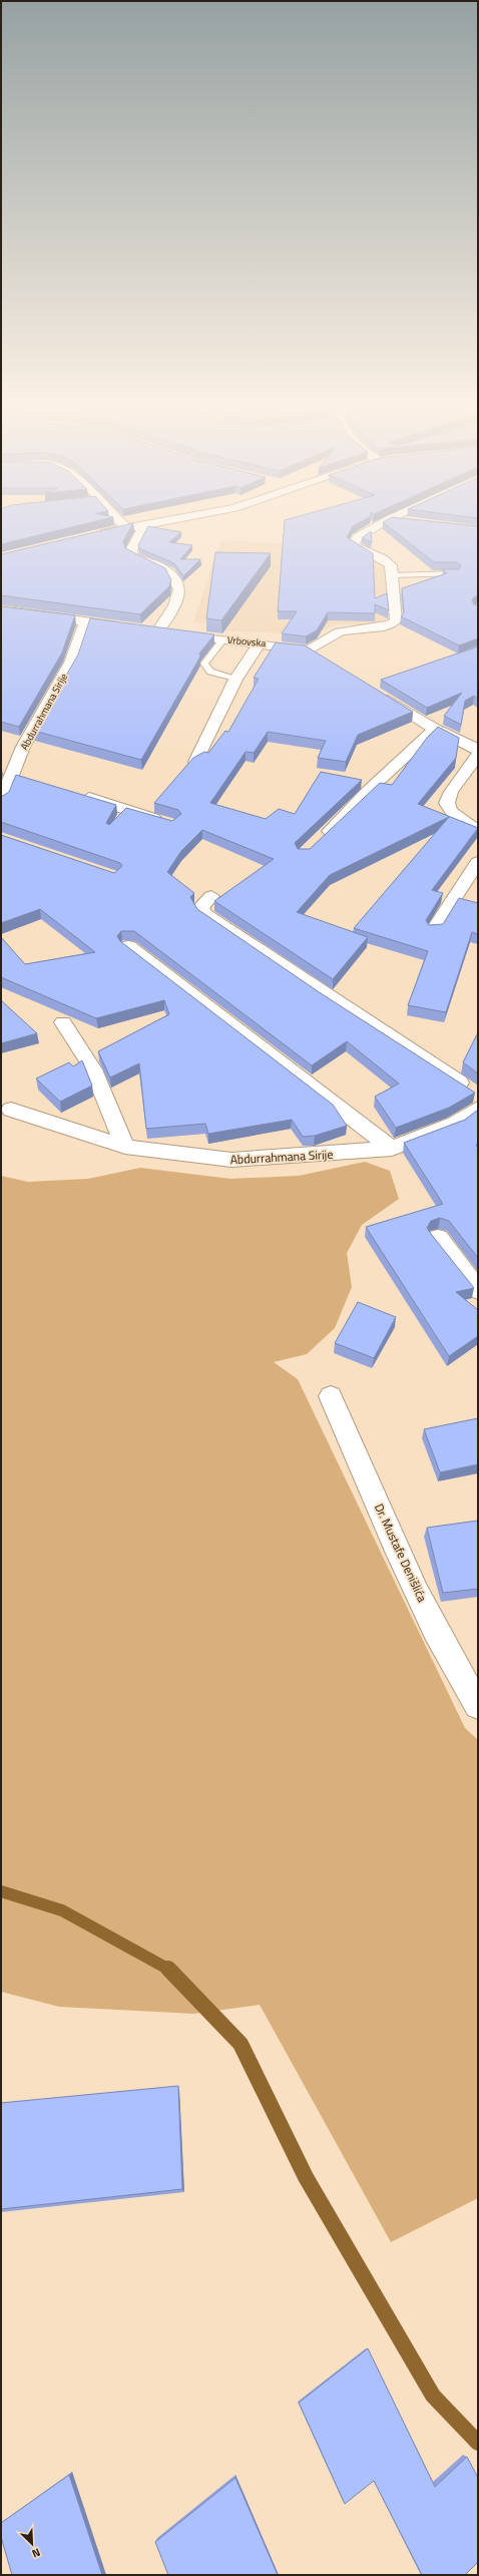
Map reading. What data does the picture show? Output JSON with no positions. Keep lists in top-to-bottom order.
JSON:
{
  "streets": {
    "street": ["Vrbovska", "Abdurrahmana Sirije", "Dr. Mustafe Denišlića"]
  },
  "north": "bottom right"
}
